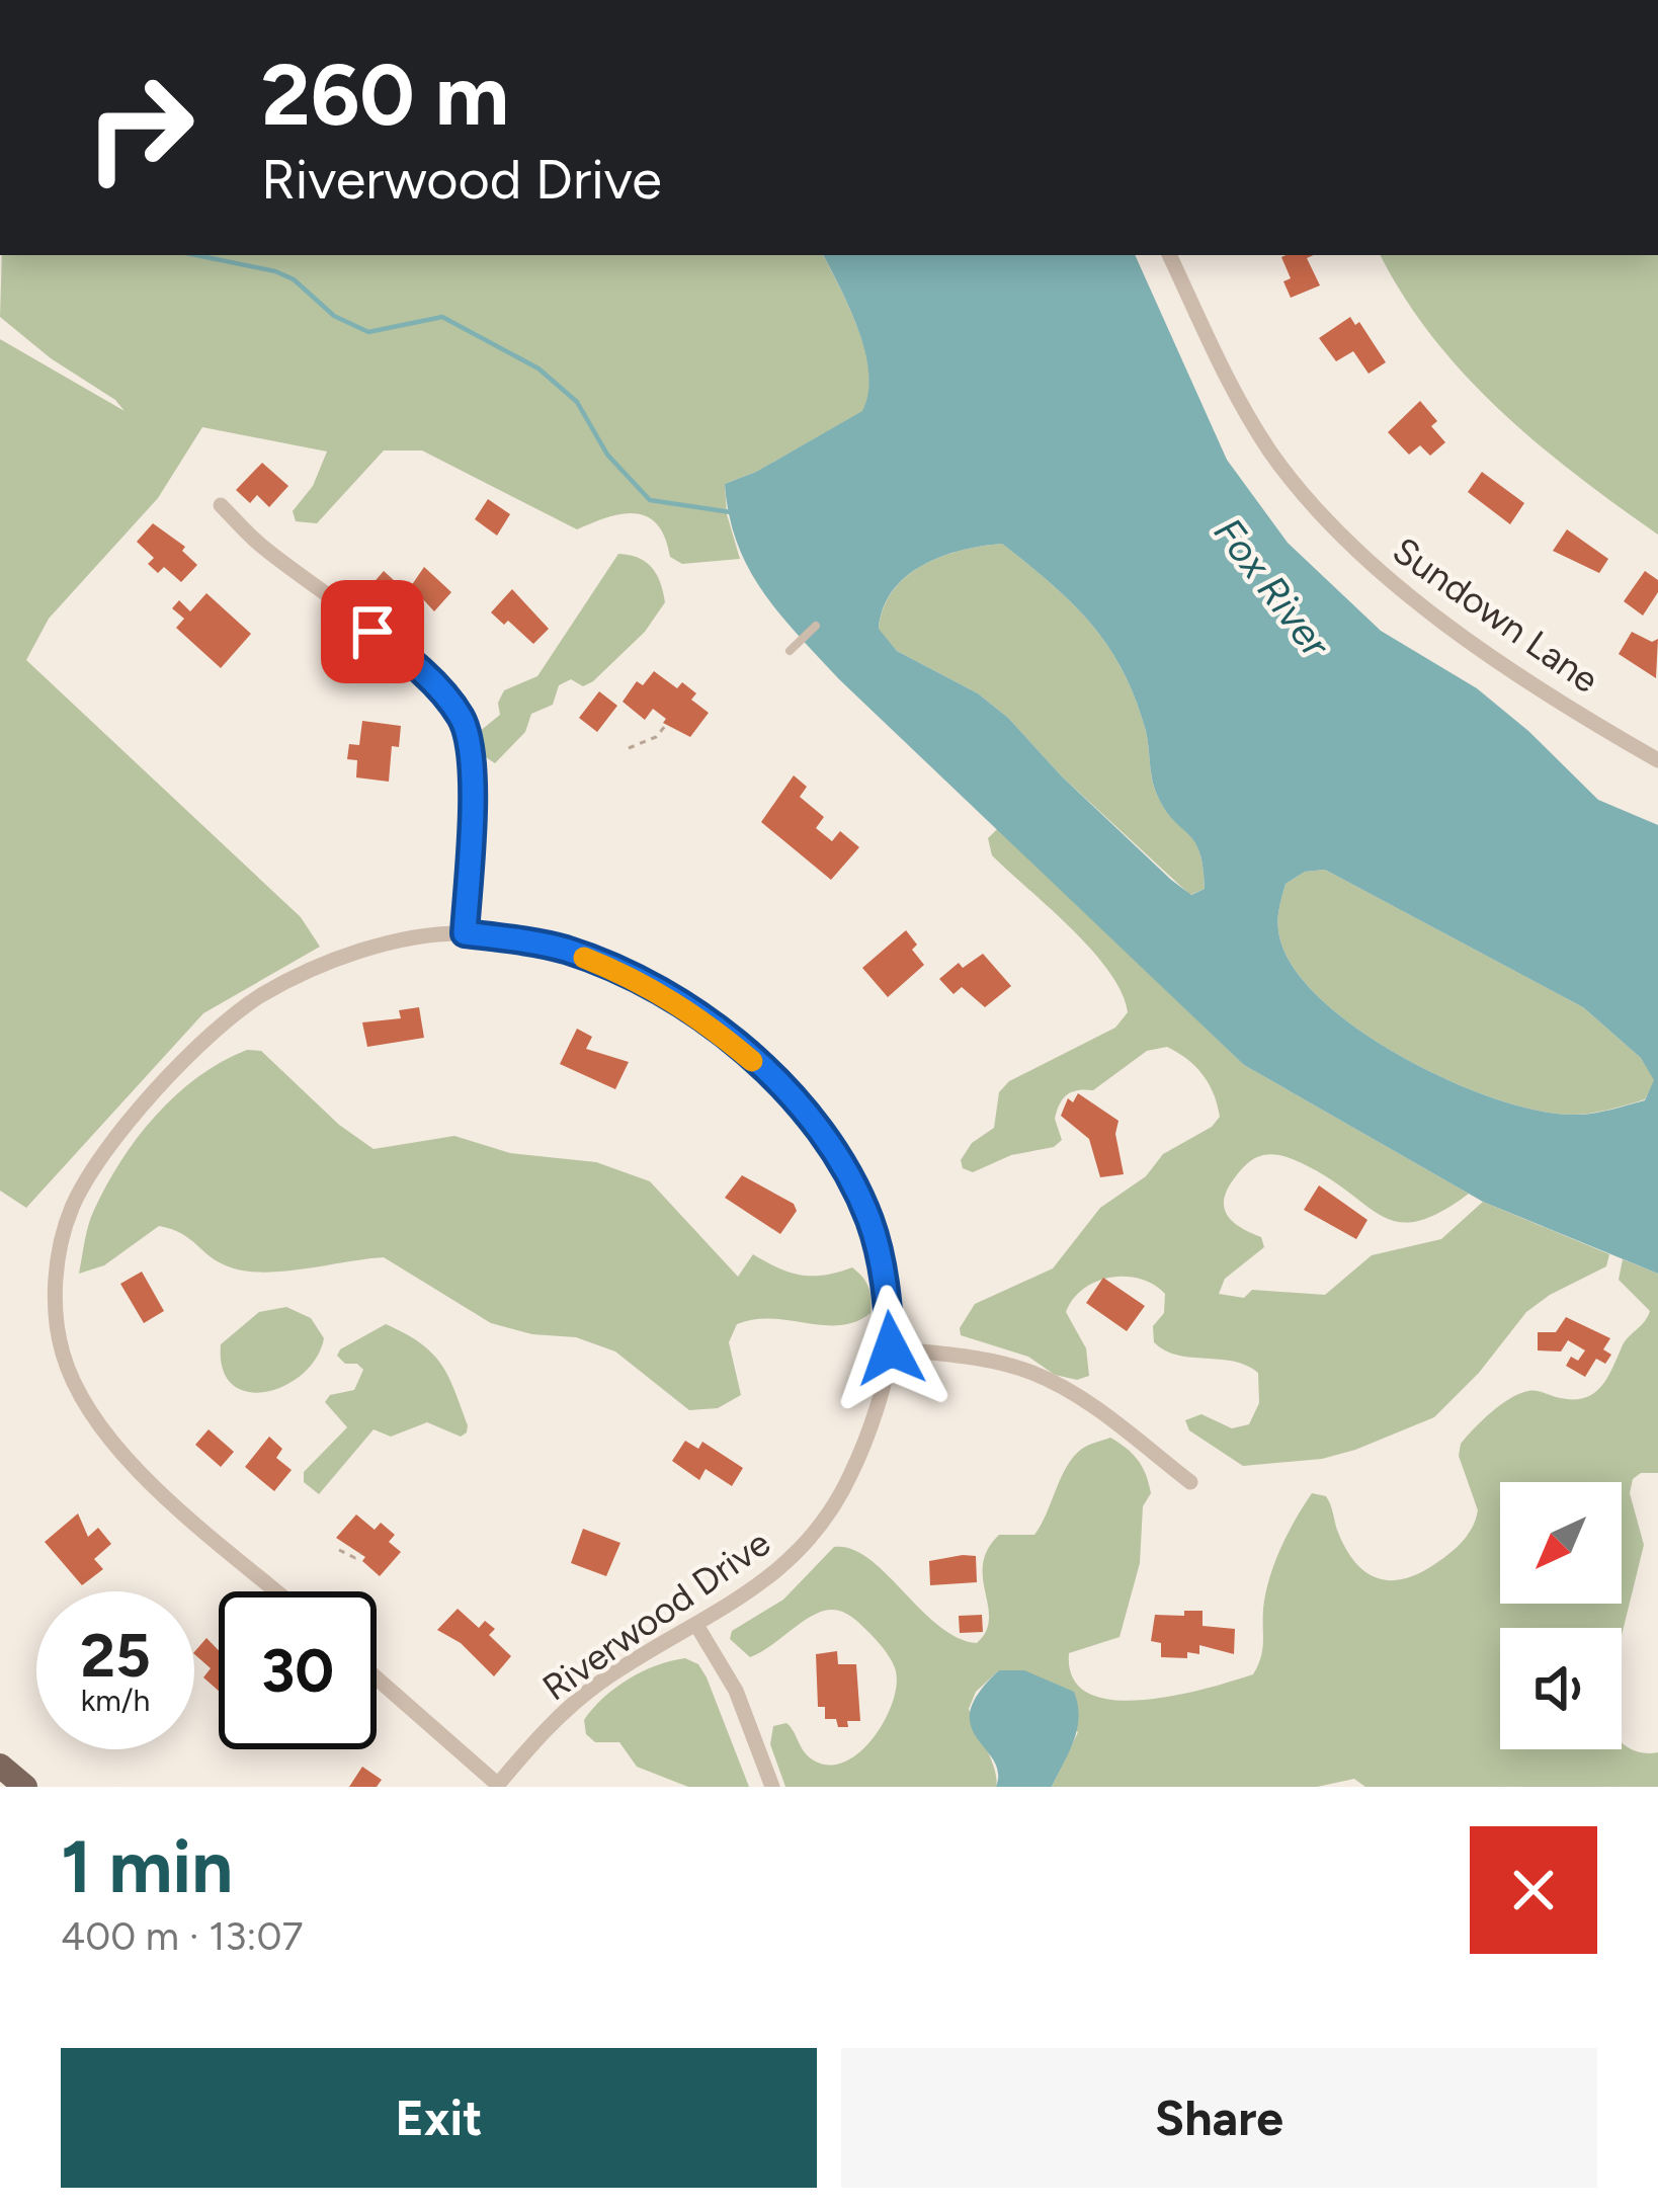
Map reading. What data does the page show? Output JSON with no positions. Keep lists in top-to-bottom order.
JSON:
{
  "streets": {
    "street": ["Sundown Lane", "Riverwood Drive"]
  },
  "water": ["Fox River"],
  "north": "bottom left",
  "page": {
    "turn": ["260 m", "Riverwood Drive"],
    "speed": "25 km/h",
    "limit": "30",
    "heading": ["1 min", "400 m · 13:07"],
    "buttons": ["Exit", "Share"]
  }
}
